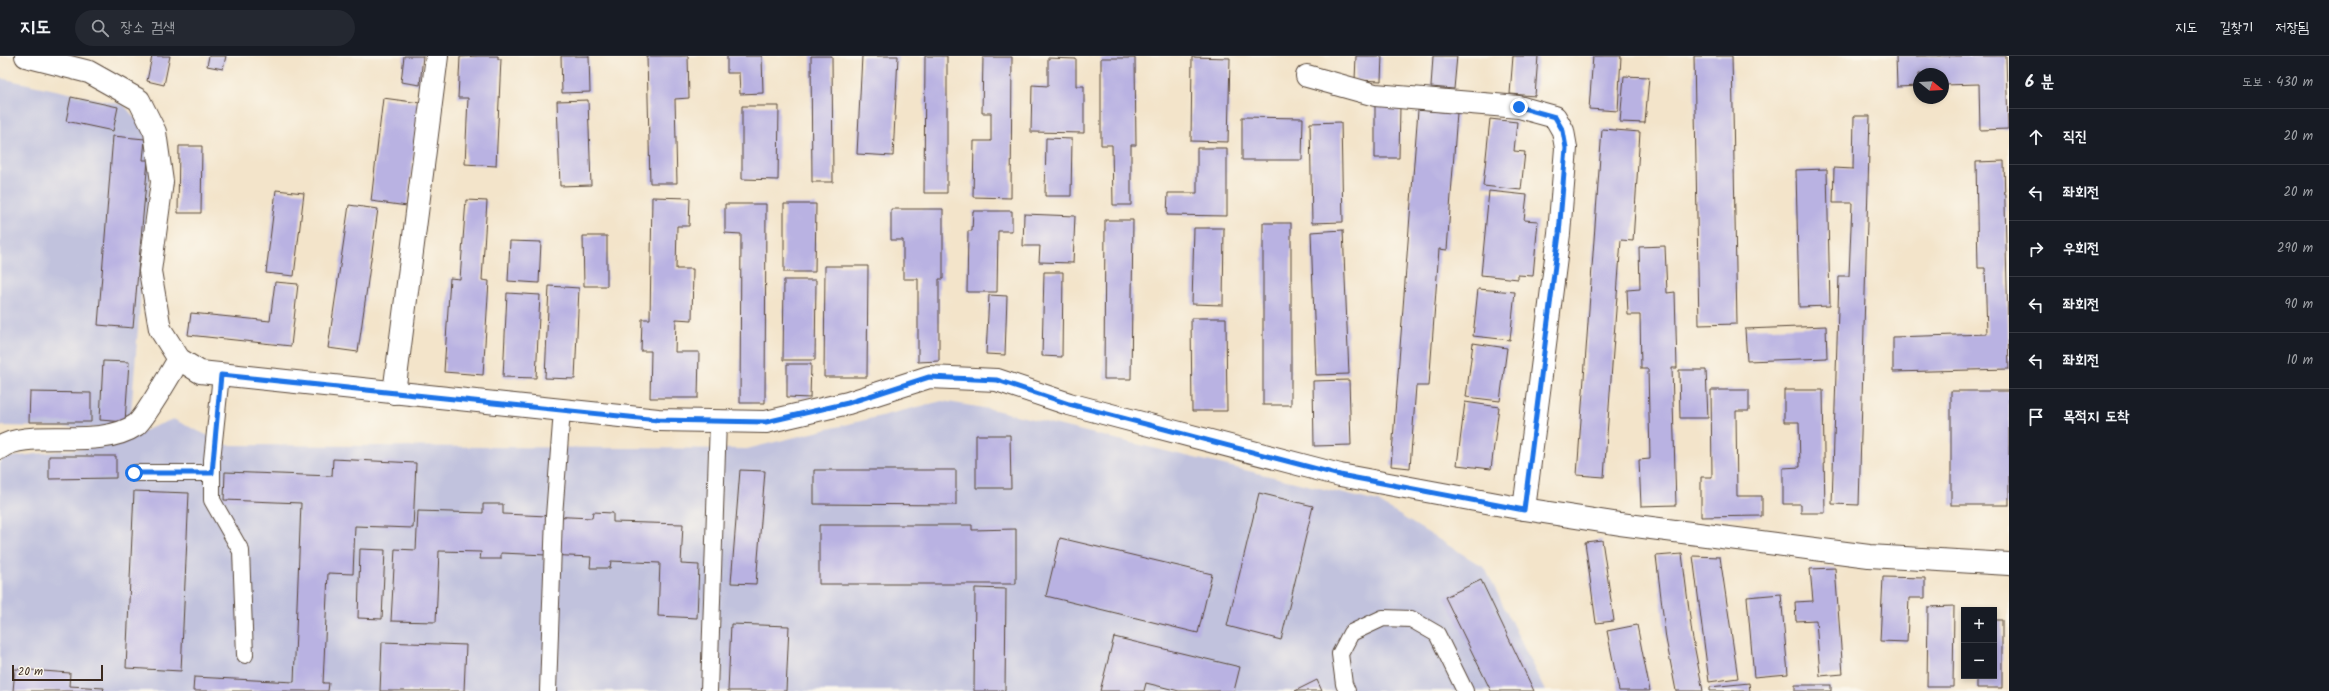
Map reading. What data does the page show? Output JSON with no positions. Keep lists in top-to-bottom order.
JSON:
{
  "scale_bar": "20 m",
  "north": "right",
  "page": {
    "header": "지도",
    "search": "장소 검색",
    "nav": ["지도", "길찾기", "저장됨"],
    "heading": ["6 분", "도보 · 430 m"],
    "list": [
      ["직진", "20 m"],
      ["좌회전", "20 m"],
      ["우회전", "290 m"],
      ["좌회전", "90 m"],
      ["좌회전", "10 m"],
      "목적지 도착"
    ],
    "map_buttons": ["+", "−"],
    "scale": "20 m"
  }
}
